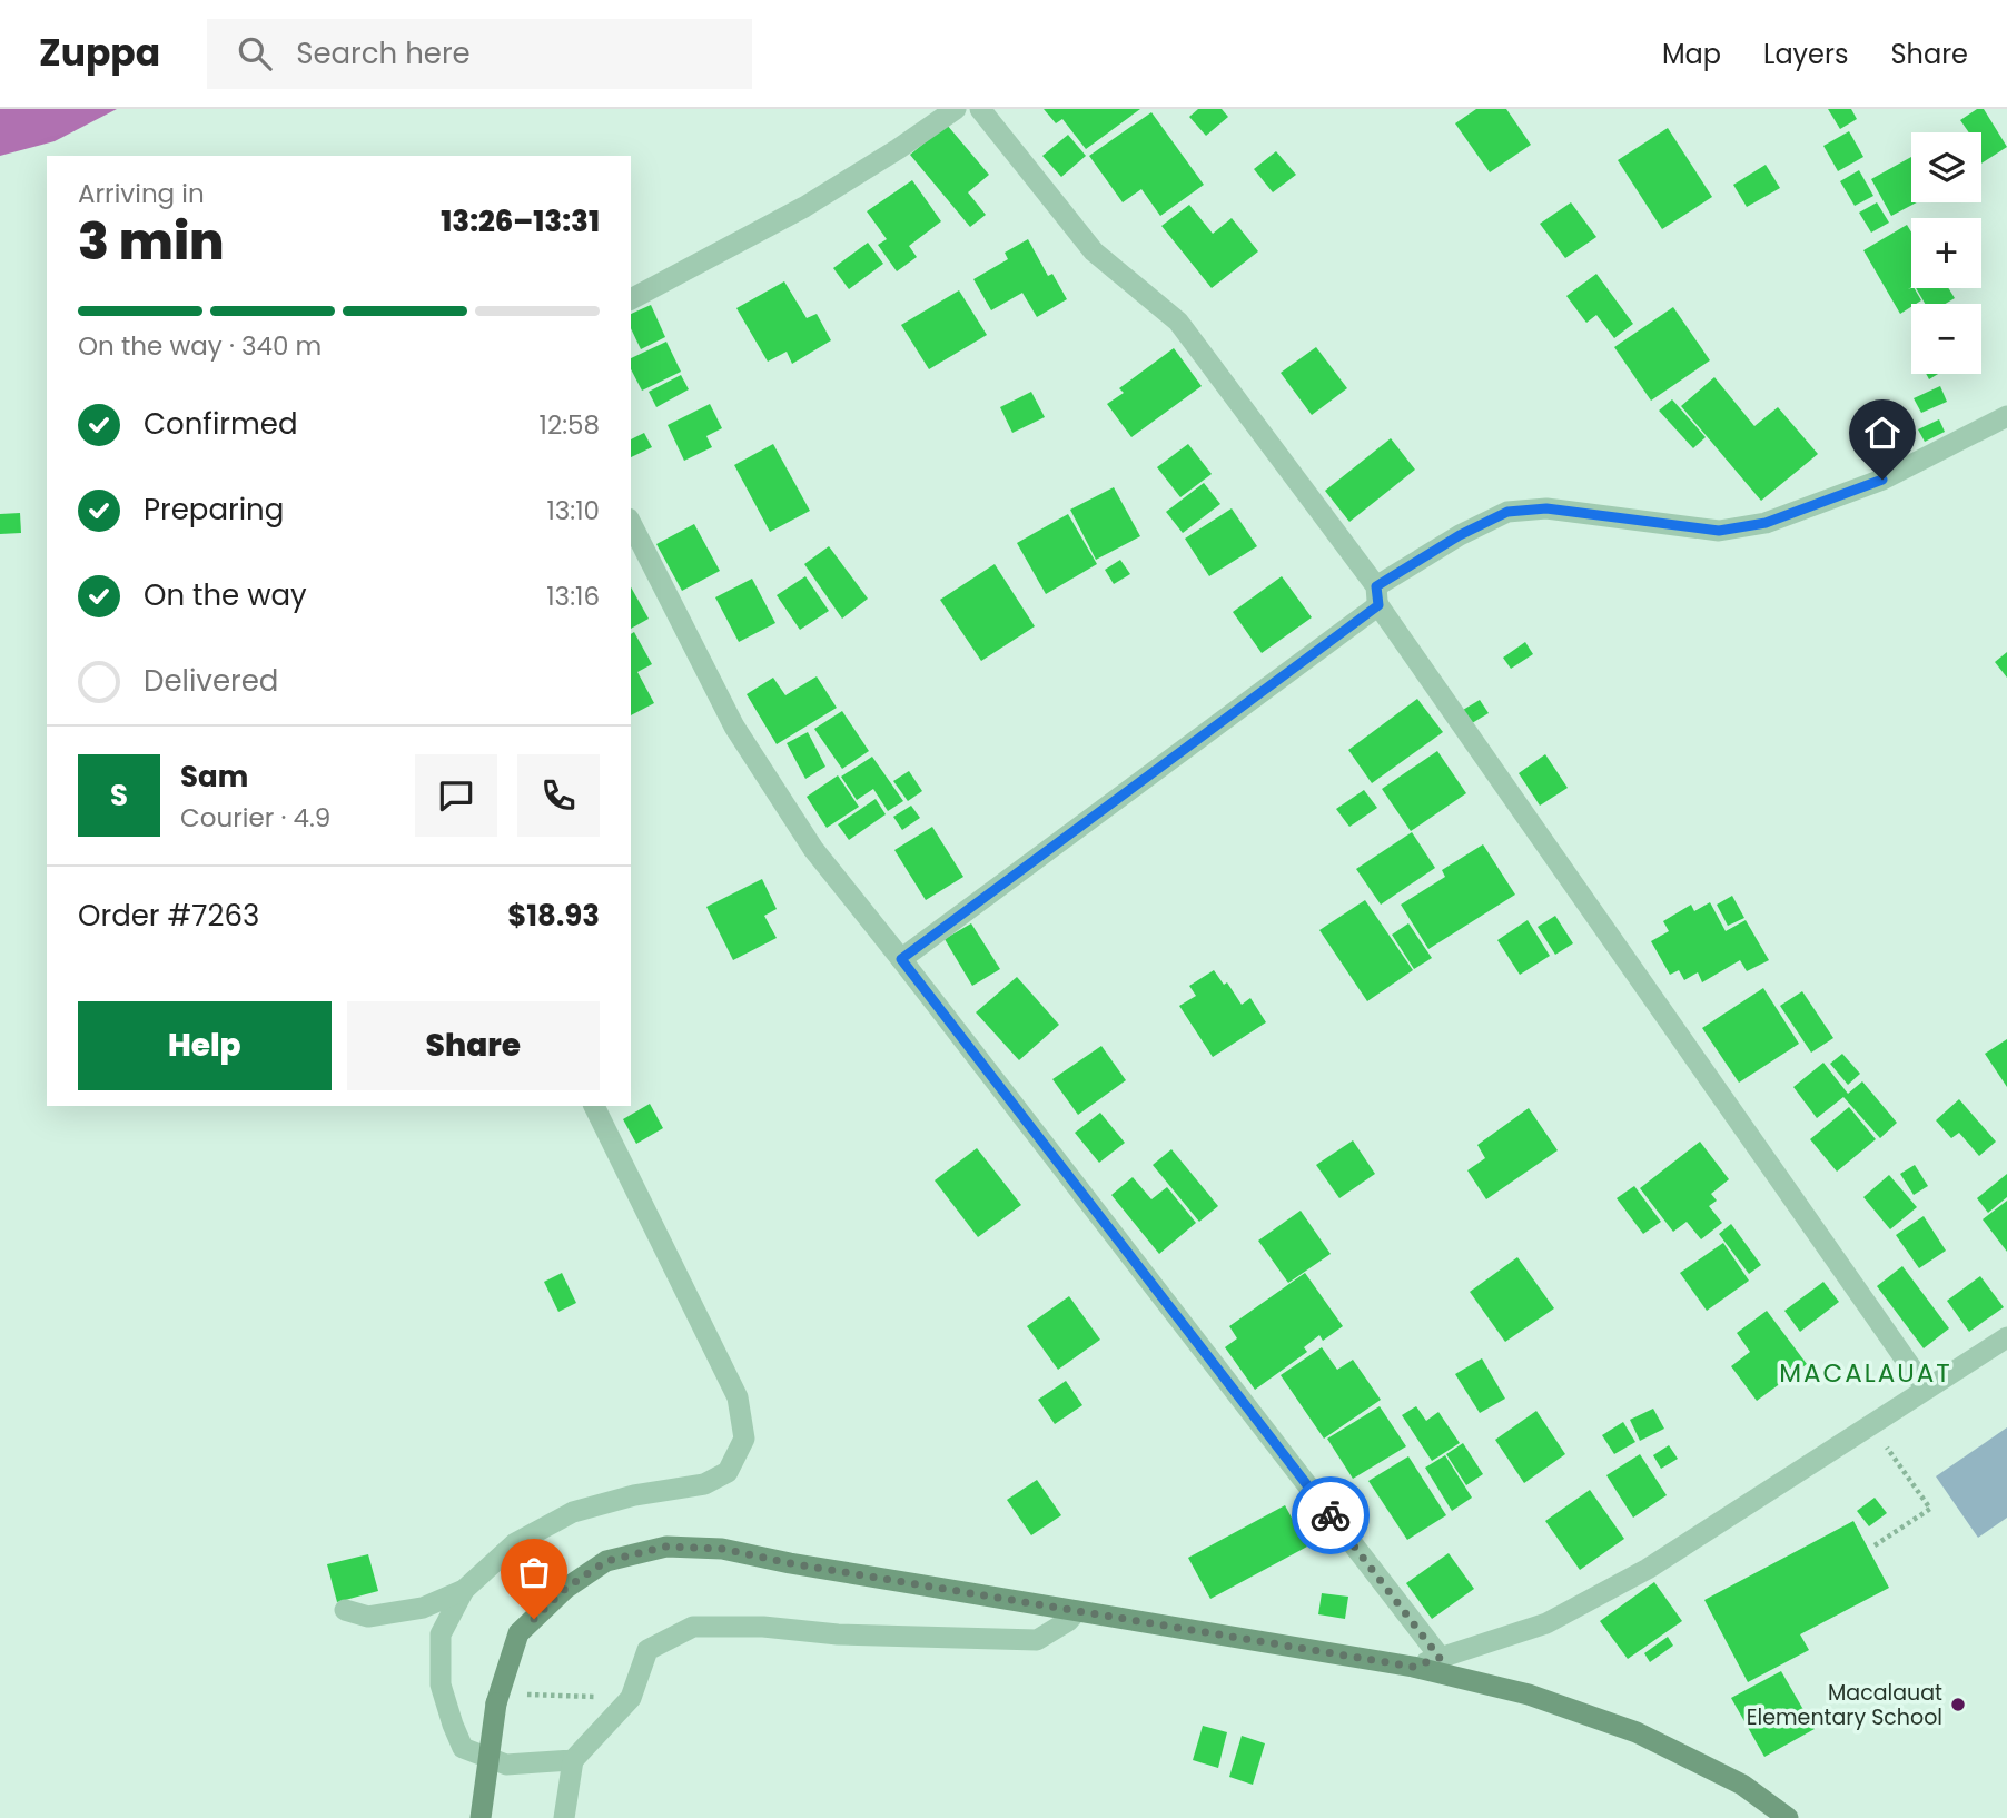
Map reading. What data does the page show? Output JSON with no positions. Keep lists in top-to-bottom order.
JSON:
{
  "districts": ["MACALAUAT"],
  "places": ["Macalauat Elementary School"],
  "page": {
    "header": "Zuppa",
    "search": "Search here",
    "nav": ["Map", "Layers", "Share"],
    "map_buttons": ["+", "−"],
    "heading": ["3 min", "Arriving in", "13:26–13:31"],
    "panel": [
      "Sam",
      "Courier · 4.9",
      "Order #7263",
      "$18.93"
    ],
    "bar": "On the way · 340 m",
    "list": [
      ["Confirmed", "12:58"],
      ["Preparing", "13:10"],
      ["On the way", "13:16"],
      "Delivered"
    ],
    "round": "S",
    "buttons": ["Help", "Share"]
  }
}
